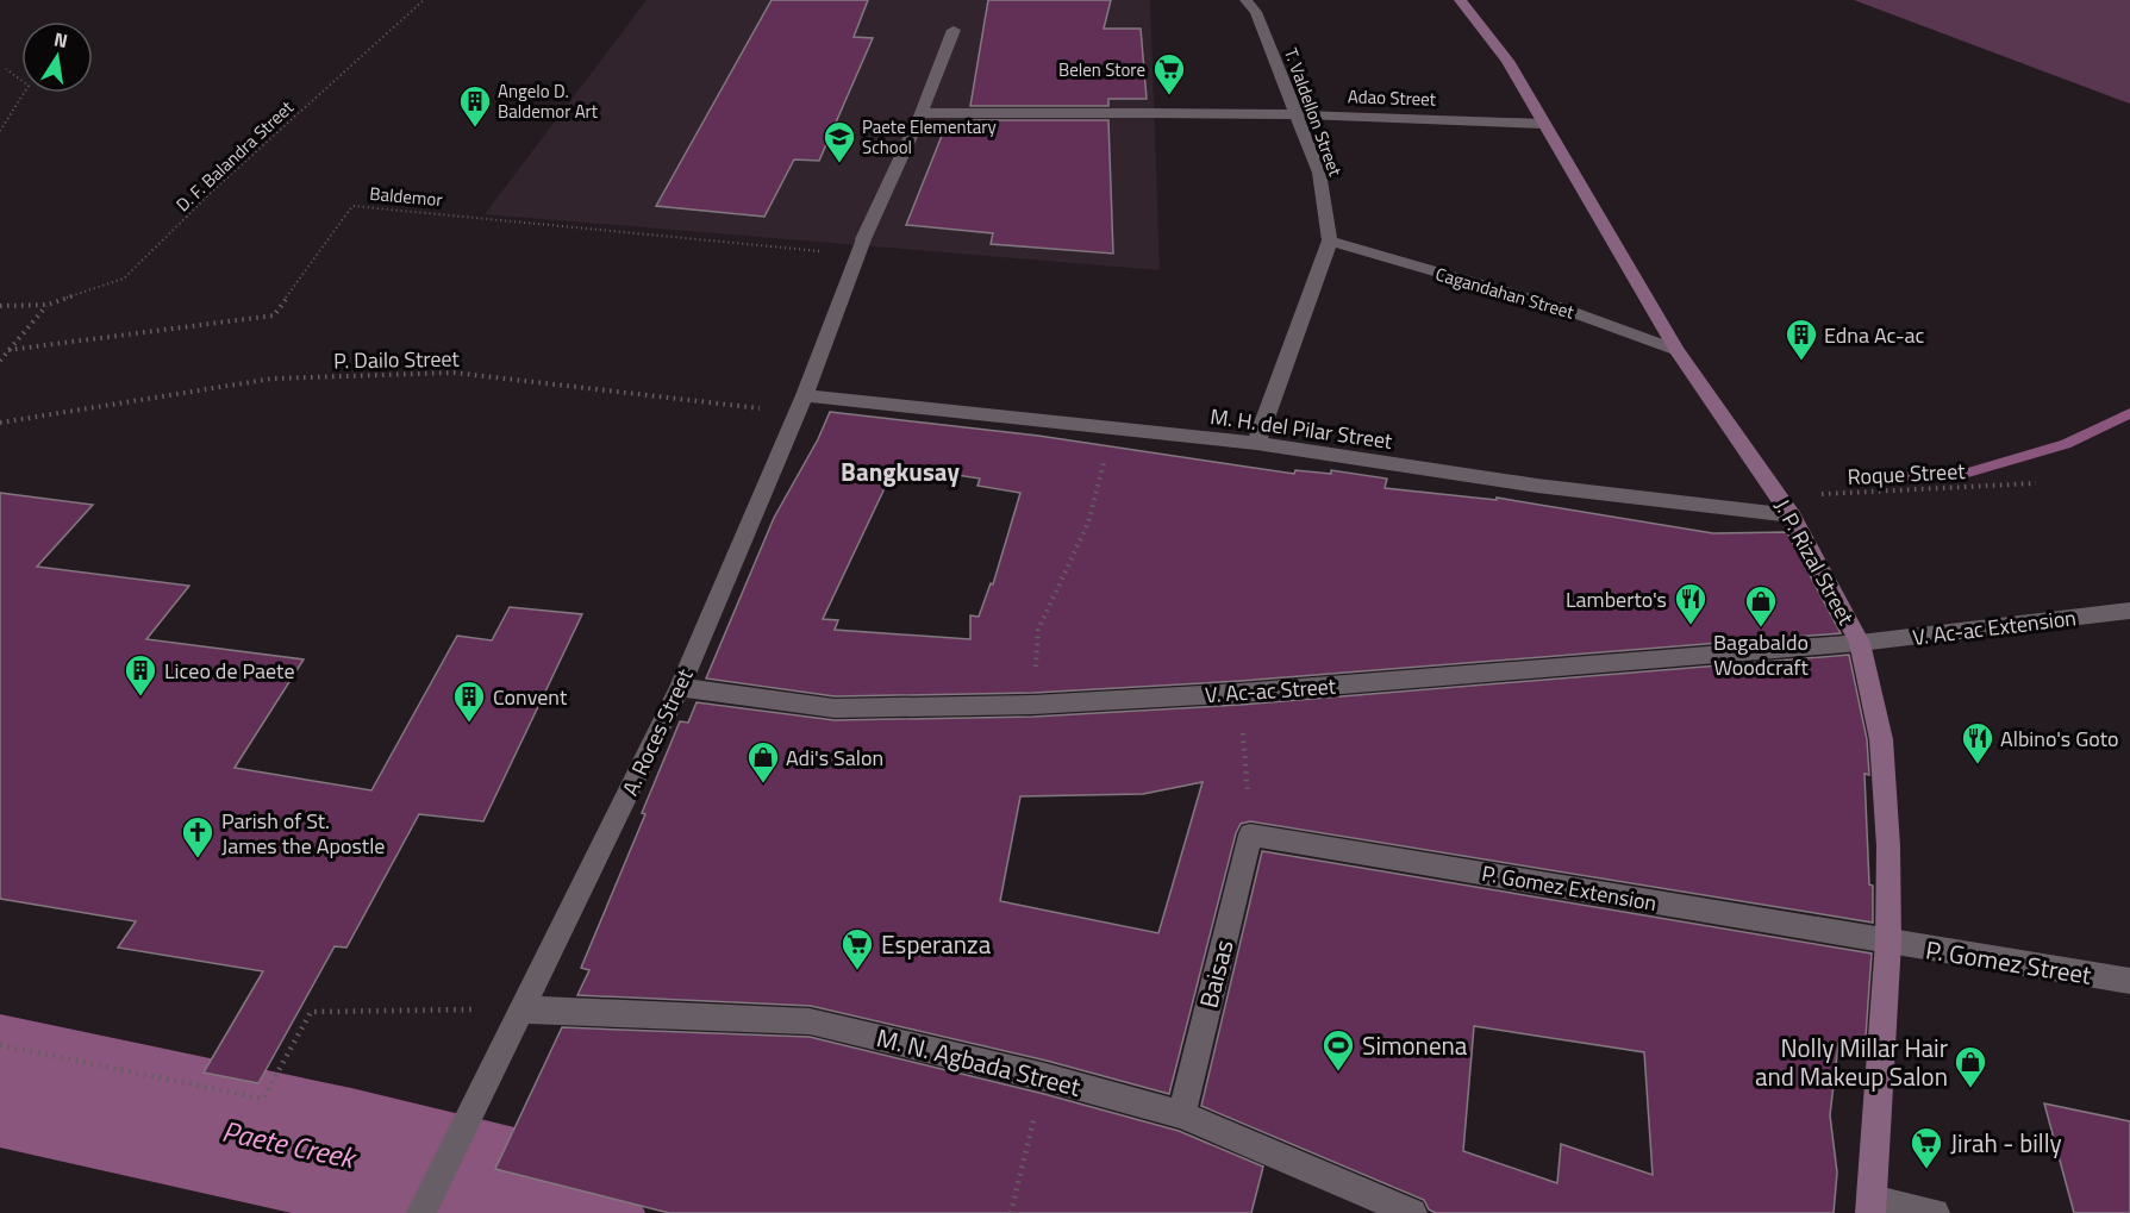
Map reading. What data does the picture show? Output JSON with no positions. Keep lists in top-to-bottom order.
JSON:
{
  "streets": {
    "main road": ["J. P. Rizal Street"],
    "street": [
      "Adao Street",
      "T. Valdellon Street",
      "Cagandahan Street",
      "M. H. del Pilar Street",
      "V. Ac-ac Extension",
      "V. Ac-ac Street",
      "A. Roces Street",
      "P. Gomez Extension",
      "P. Gomez Street",
      "Baisas",
      "M. N. Agbada Street"
    ],
    "path": [
      "D. F. Balandra Street",
      "Baldemor",
      "P. Dailo Street",
      "Roque Street"
    ]
  },
  "crossings": [
    ["Adao Street", "T. Valdellon Street"],
    ["Adao Street", "J. P. Rizal Street"],
    ["Adao Street", "A. Roces Street"],
    ["T. Valdellon Street", "Cagandahan Street"],
    ["Baldemor", "A. Roces Street"],
    ["Cagandahan Street", "J. P. Rizal Street"],
    ["P. Dailo Street", "M. H. del Pilar Street"],
    ["P. Dailo Street", "A. Roces Street"],
    ["M. H. del Pilar Street", "J. P. Rizal Street"],
    ["M. H. del Pilar Street", "A. Roces Street"],
    ["Roque Street", "J. P. Rizal Street"],
    ["J. P. Rizal Street", "V. Ac-ac Extension"],
    ["J. P. Rizal Street", "V. Ac-ac Street"],
    ["J. P. Rizal Street", "P. Gomez Extension"],
    ["J. P. Rizal Street", "P. Gomez Street"],
    ["V. Ac-ac Extension", "V. Ac-ac Street"],
    ["V. Ac-ac Street", "A. Roces Street"],
    ["A. Roces Street", "M. N. Agbada Street"],
    ["P. Gomez Extension", "P. Gomez Street"],
    ["P. Gomez Extension", "Baisas"],
    ["Baisas", "M. N. Agbada Street"]
  ],
  "districts": ["Bangkusay"],
  "water": ["Paete Creek"],
  "places": {
    "supermarket": ["Belen Store", "Esperanza", "Jirah - billy"],
    "building": [
      "Angelo D. Baldemor Art",
      "Edna Ac-ac",
      "Liceo de Paete",
      "Convent"
    ],
    "school or university": ["Paete Elementary School"],
    "restaurant": ["Lamberto's", "Albino's Goto"],
    "shop": ["Bagabaldo Woodcraft", "Adi's Salon", "Nolly Millar Hair and Makeup Salon"],
    "church": ["Parish of St. James the Apostle"],
    "sports": ["Simonena"]
  },
  "north": "top"
}
